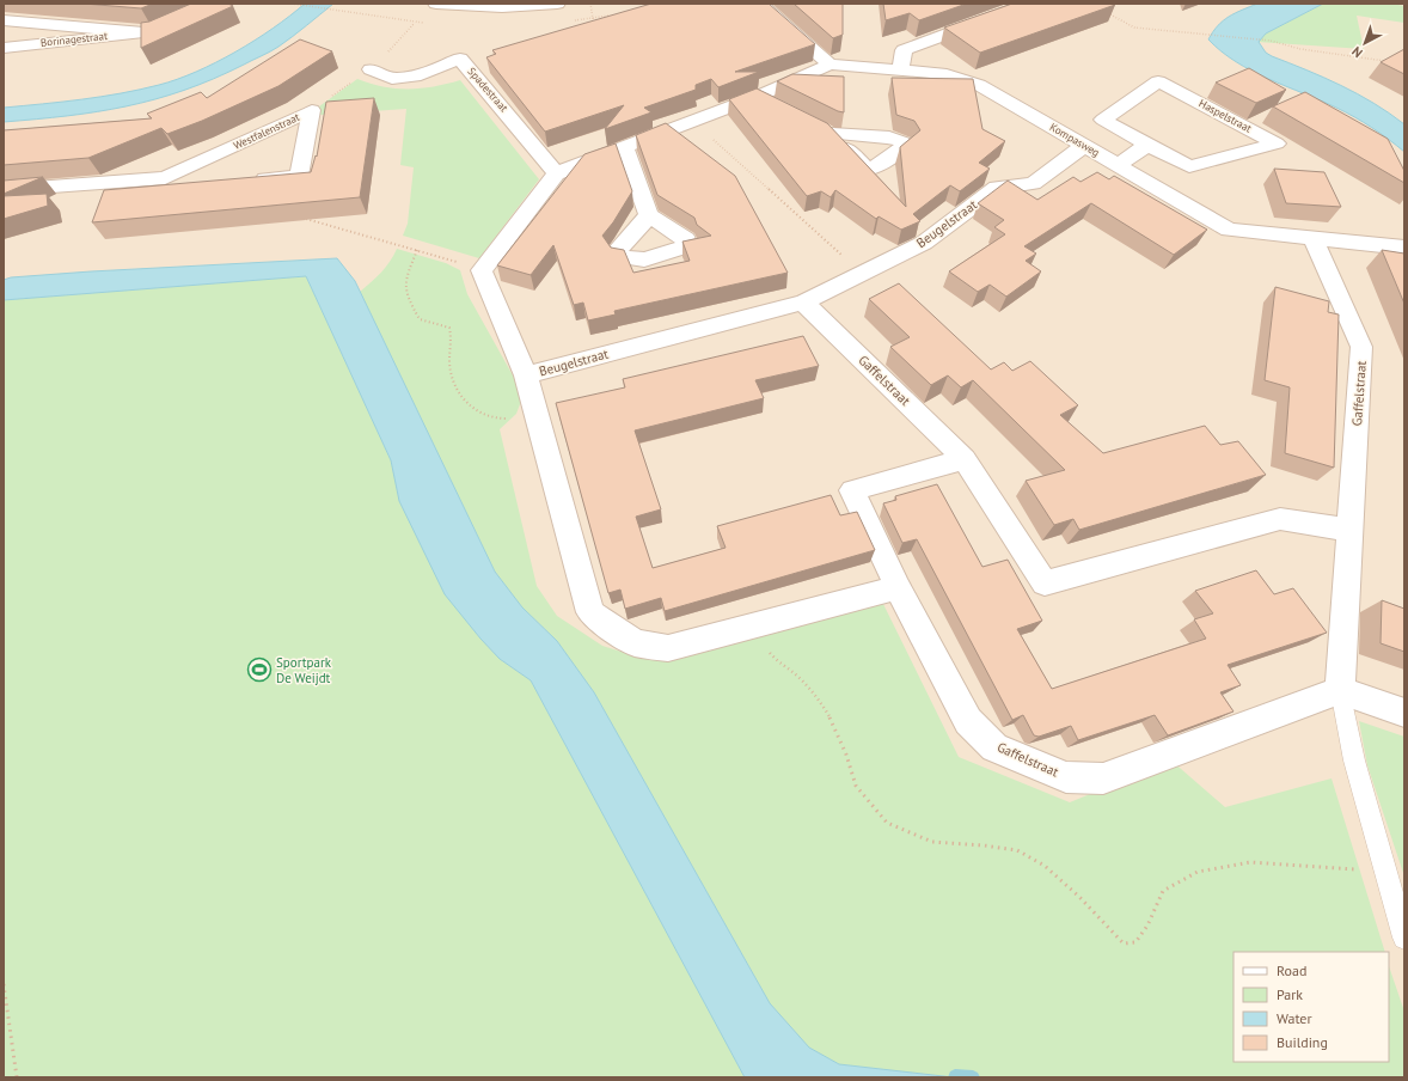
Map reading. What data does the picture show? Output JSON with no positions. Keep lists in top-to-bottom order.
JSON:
{
  "streets": {
    "street": [
      "Borinagestraat",
      "Spadestraat",
      "Haspelstraat",
      "Westfalenstraat",
      "Kompasweg",
      "Beugelstraat",
      "Gaffelstraat"
    ]
  },
  "crossings": [
    ["Kompasweg", "Beugelstraat"],
    ["Kompasweg", "Gaffelstraat"],
    ["Beugelstraat", "Gaffelstraat"]
  ],
  "places": {
    "sports": ["Sportpark De Weijdt"]
  },
  "legend": [
    "Road",
    "Park",
    "Water",
    "Building"
  ],
  "north": "bottom left"
}
